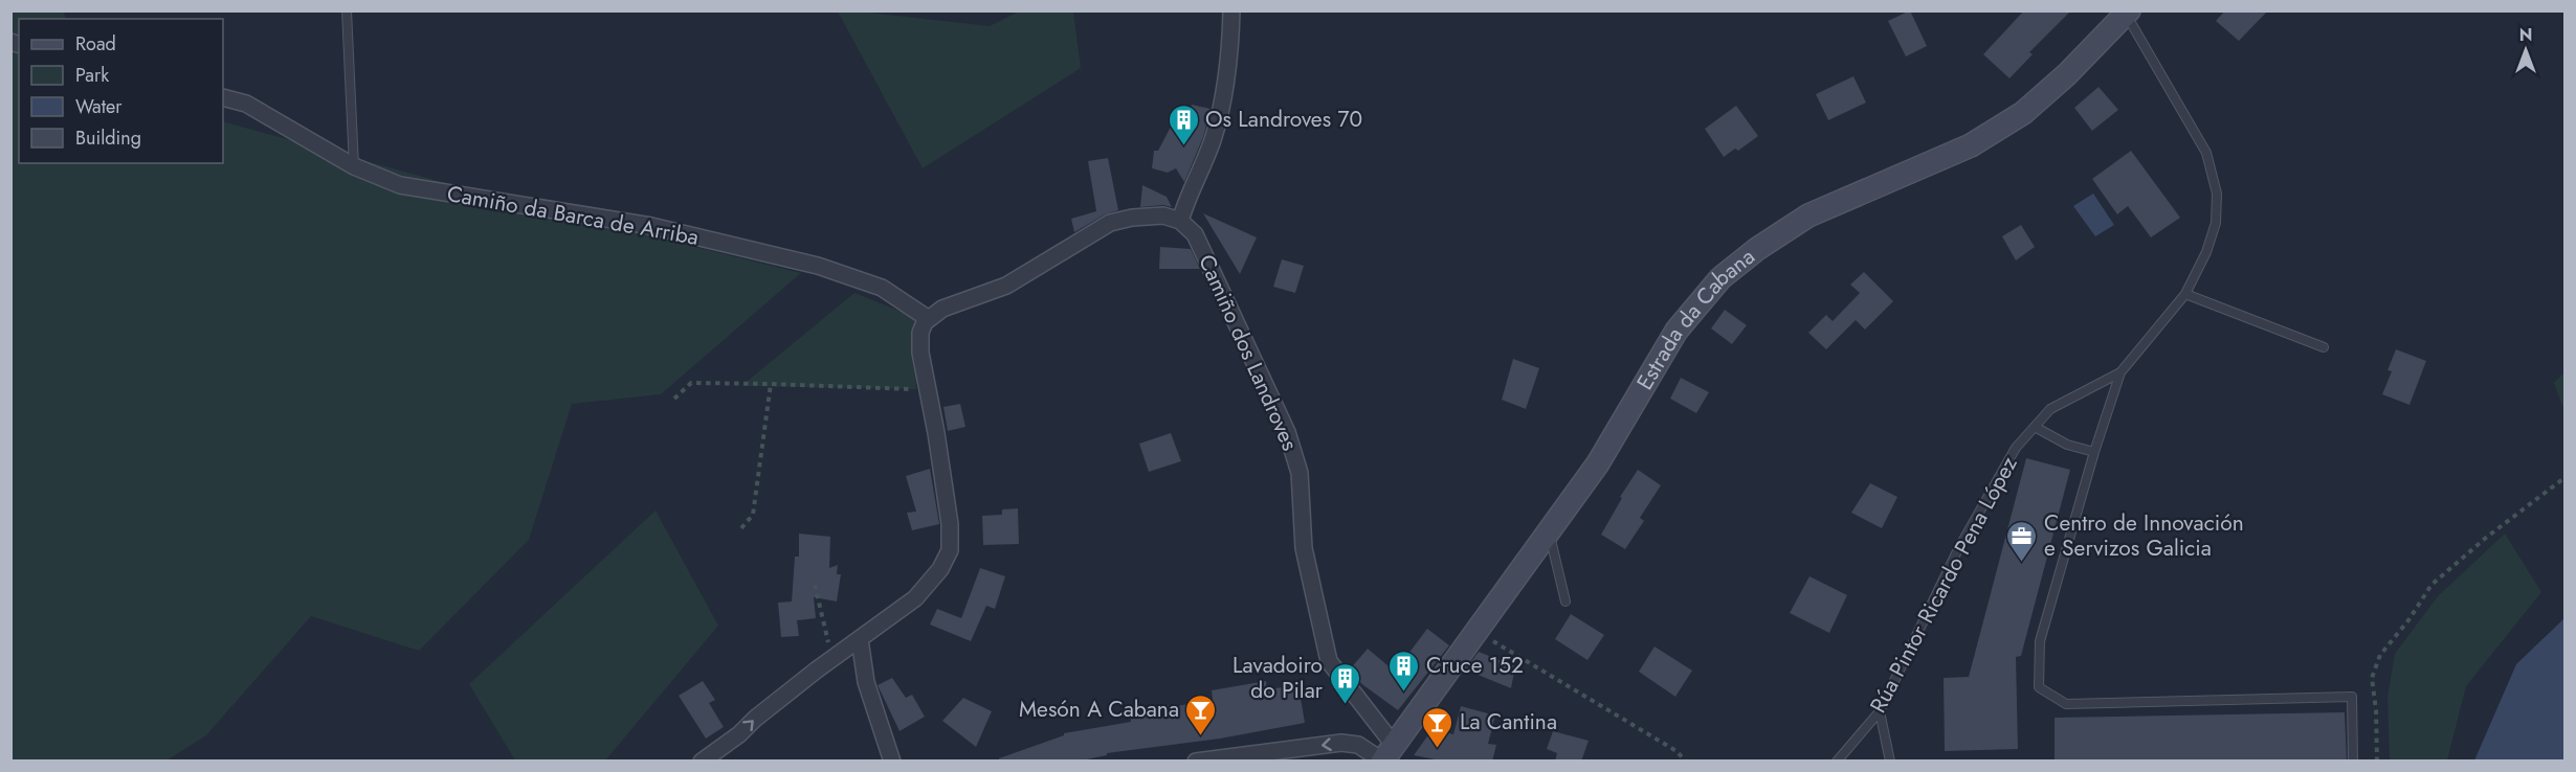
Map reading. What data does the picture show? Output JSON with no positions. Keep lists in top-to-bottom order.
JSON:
{
  "streets": {
    "main road": ["Estrada da Cabana"],
    "street": ["Camiño da Barca de Arriba", "Camiño dos Landroves"],
    "lane": ["Rúa Pintor Ricardo Pena López"]
  },
  "crossings": [
    ["Estrada da Cabana", "Camiño dos Landroves"],
    ["Estrada da Cabana", "Rúa Pintor Ricardo Pena López"]
  ],
  "places": {
    "building": ["Os Landroves 70", "Cruce 152", "Lavadoiro do Pilar"],
    "office": ["Centro de Innovación e Servizos Galicia"],
    "bar": ["Mesón A Cabana", "La Cantina"]
  },
  "legend": [
    "Road",
    "Park",
    "Water",
    "Building"
  ],
  "north": "top"
}
